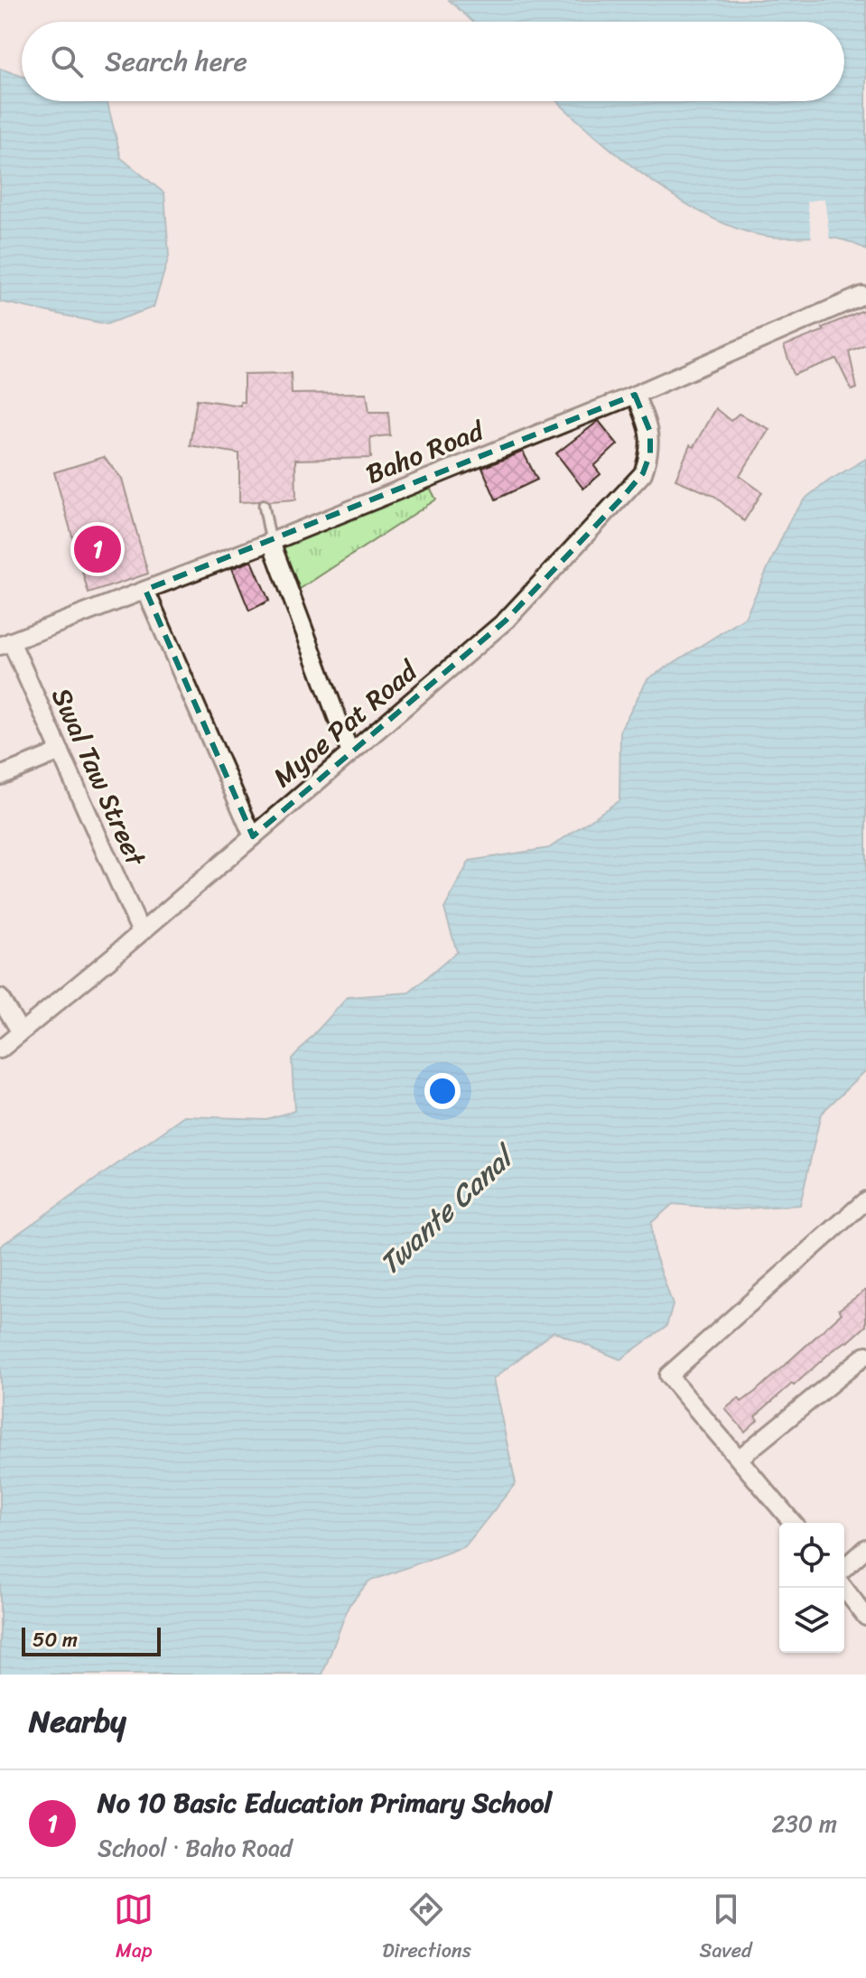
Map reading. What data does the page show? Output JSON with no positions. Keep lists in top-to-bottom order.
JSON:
{
  "streets": {
    "street": ["Baho Road", "Myoe Pat Road", "Swal Taw Street"]
  },
  "crossings": [
    ["Baho Road", "Myoe Pat Road"],
    ["Baho Road", "Swal Taw Street"],
    ["Myoe Pat Road", "Swal Taw Street"]
  ],
  "water": ["Twante Canal"],
  "scale_bar": "50 m",
  "page": {
    "search": "Search here",
    "pins": "1",
    "scale": "50 m",
    "heading": "Nearby",
    "list": [
      {
        "mark": "1",
        "name": "No 10 Basic Education Primary School",
        "note": "School · Baho Road",
        "value": "230 m"
      }
    ],
    "nav": ["Map", "Directions", "Saved"]
  }
}
